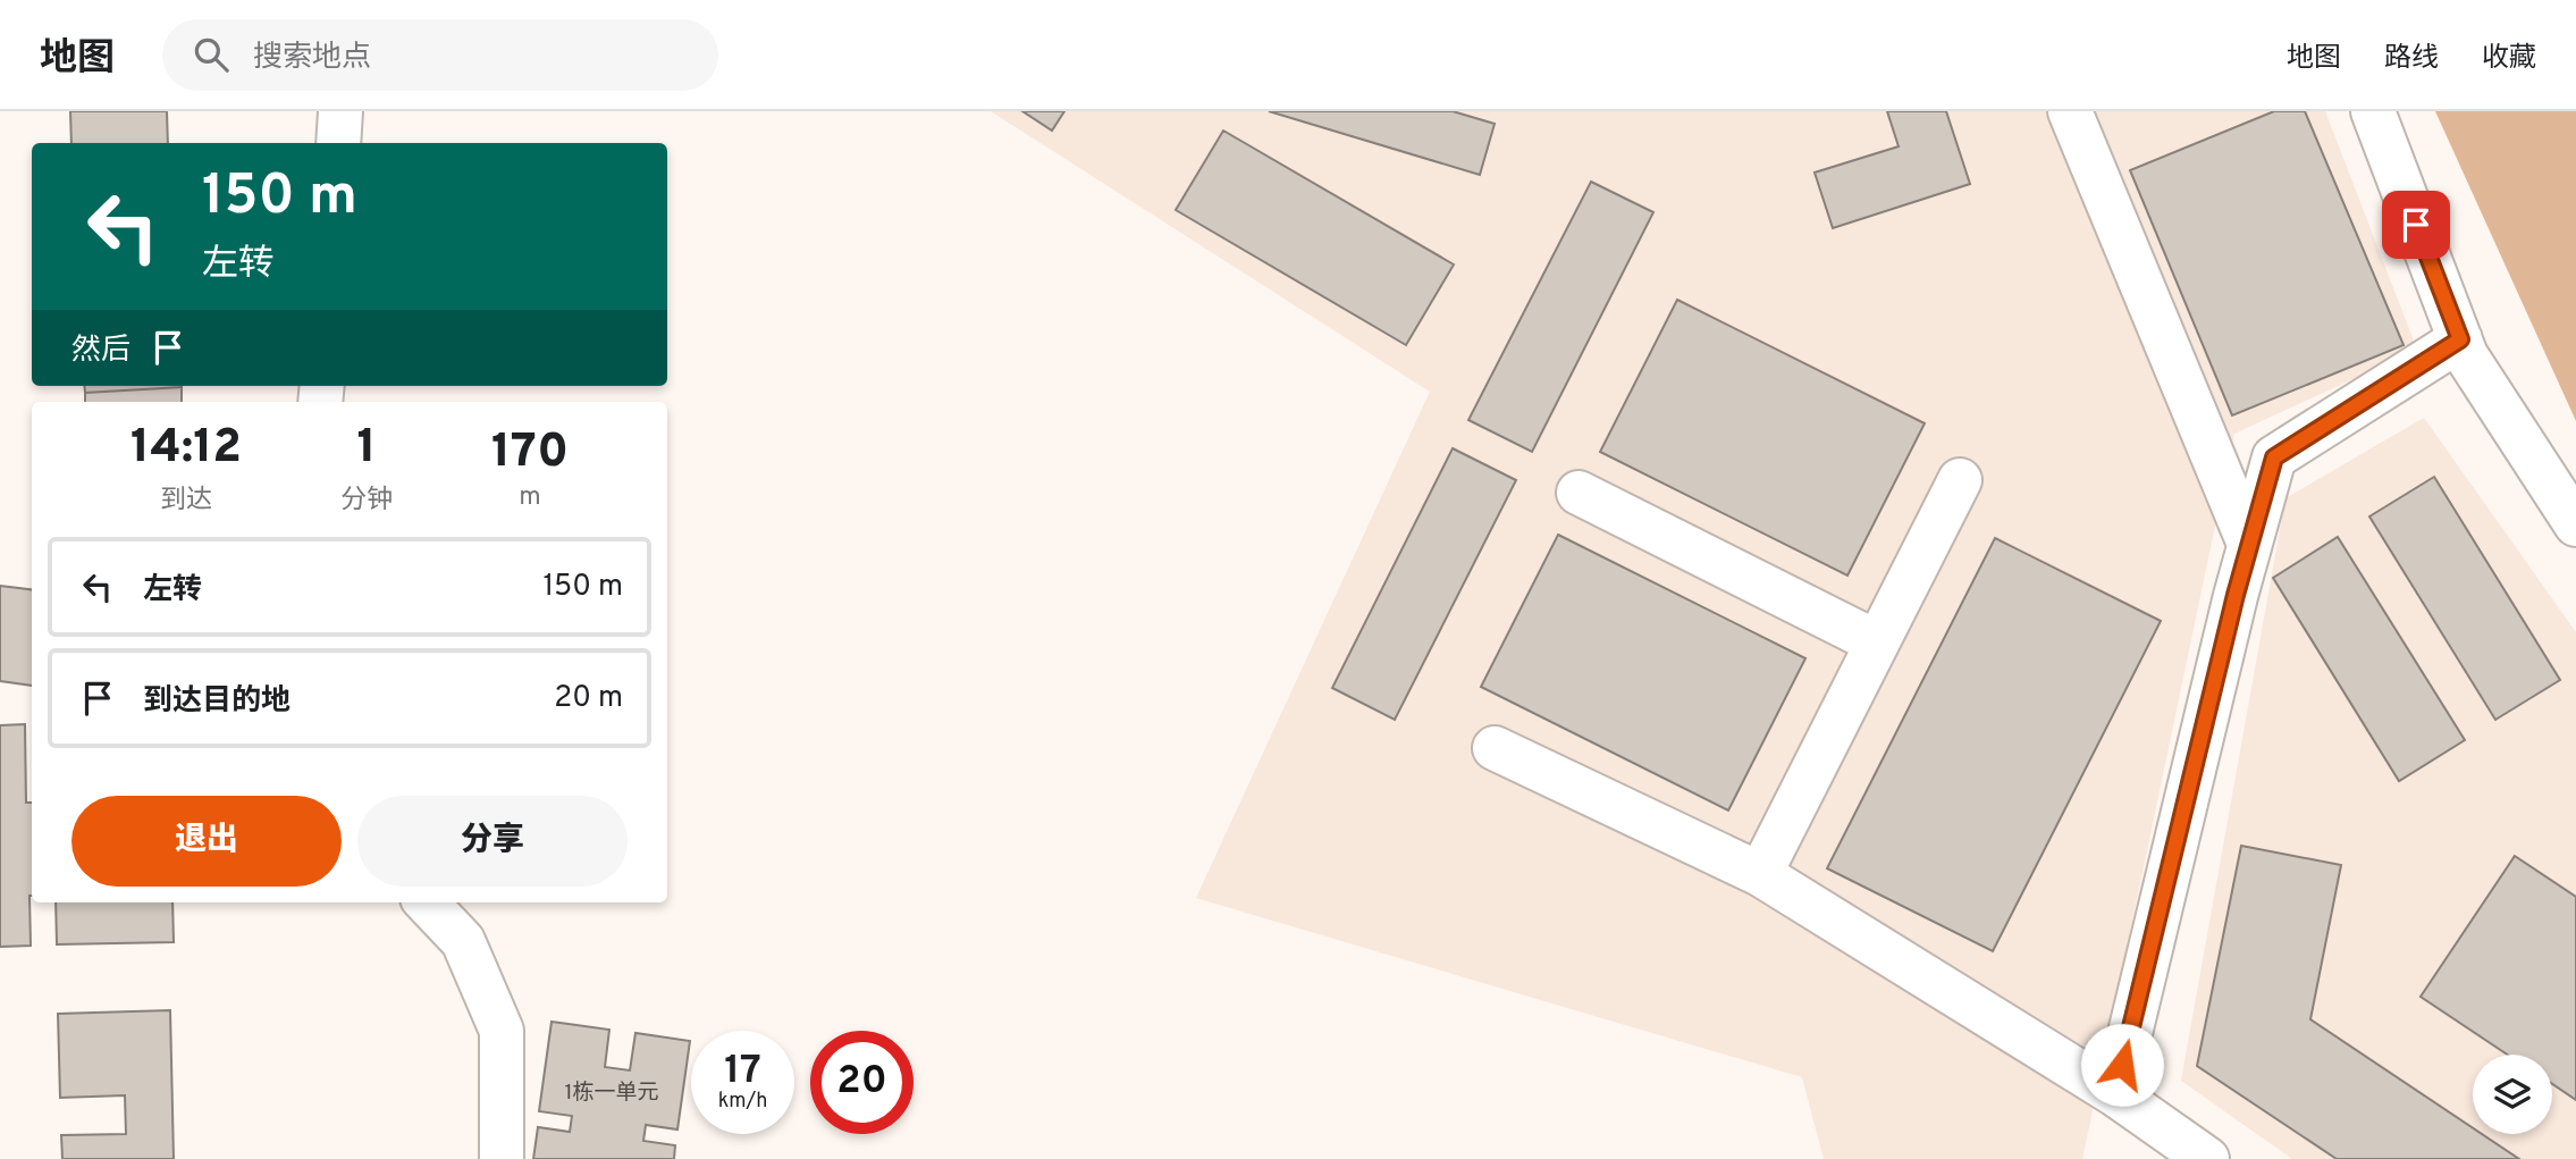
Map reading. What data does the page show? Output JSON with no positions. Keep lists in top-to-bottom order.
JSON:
{
  "house_numbers": ["1栋一单元"],
  "page": {
    "header": "地图",
    "search": "搜索地点",
    "nav": ["地图", "路线", "收藏"],
    "turn": ["150 m", "左转"],
    "then": "然后",
    "eta": [
      "14:12",
      "到达",
      "1",
      "分钟",
      "170",
      "m"
    ],
    "list": [
      {
        "name": "左转",
        "value": "150 m"
      },
      {
        "name": "到达目的地",
        "value": "20 m"
      }
    ],
    "buttons": ["退出", "分享"],
    "speed": "17 km/h",
    "limit": "20"
  }
}
